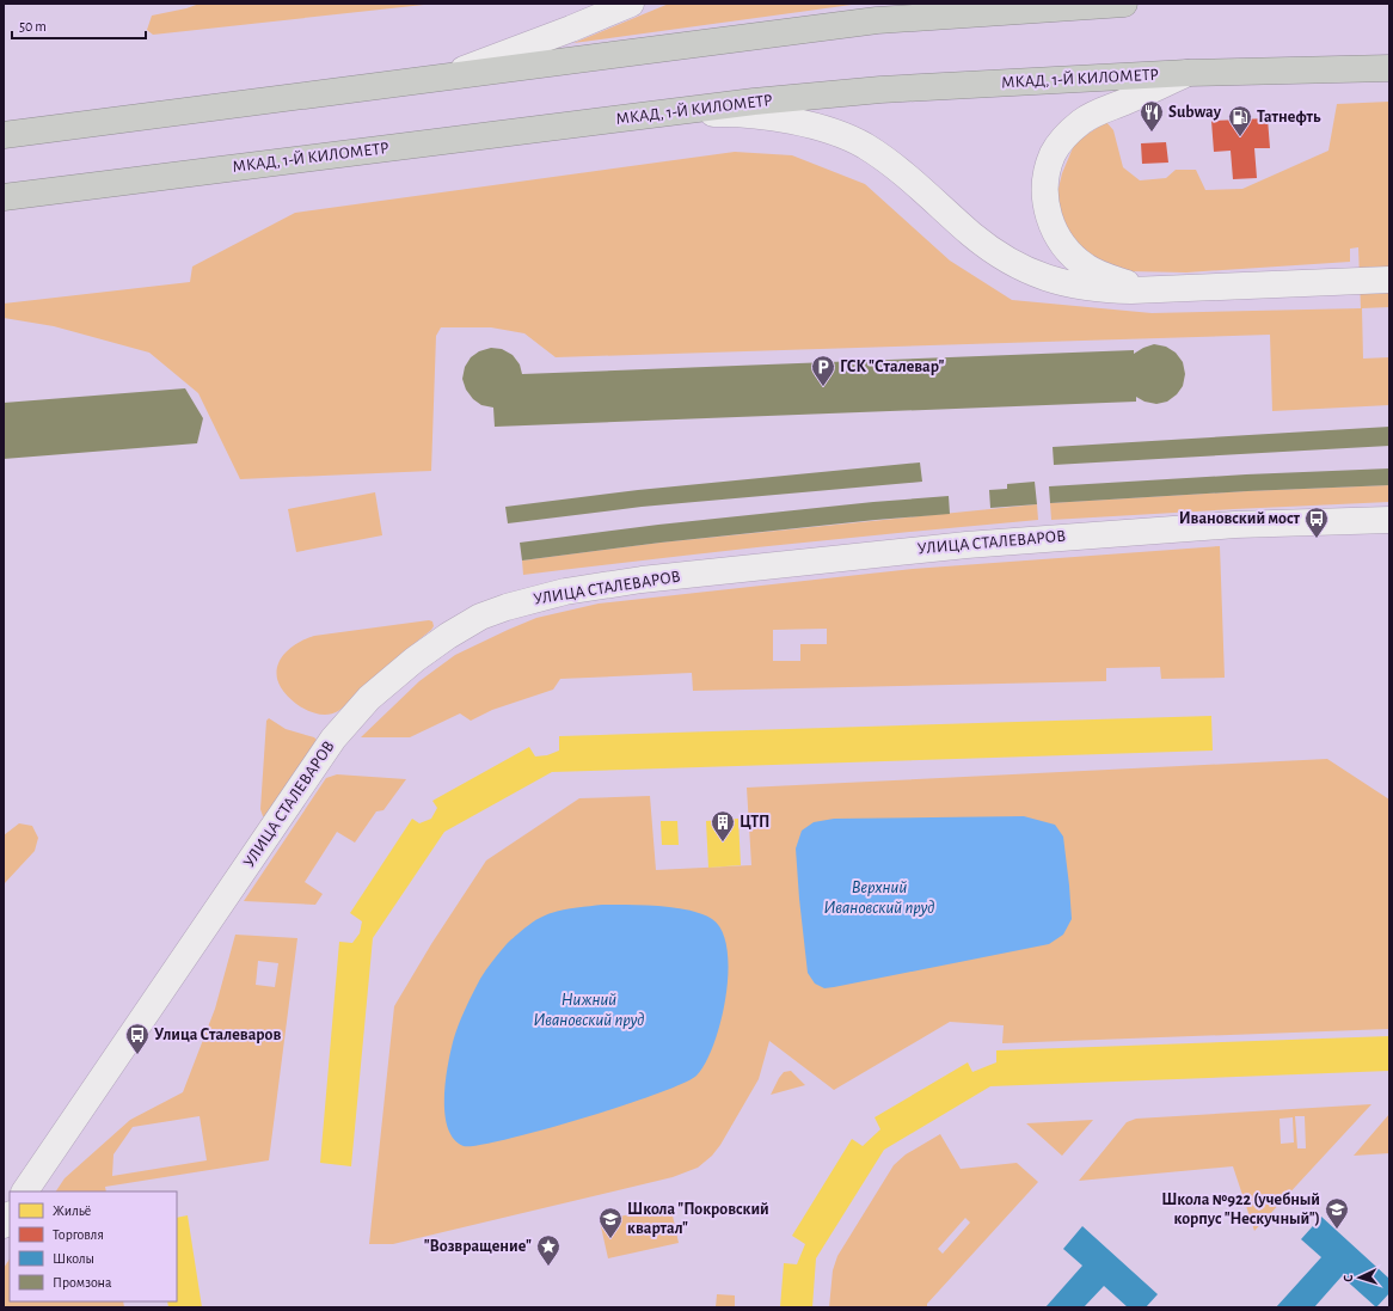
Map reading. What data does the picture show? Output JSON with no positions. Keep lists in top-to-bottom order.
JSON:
{
  "streets": {
    "highway": ["МКАД, 1-Й КИЛОМЕТР"],
    "main road": ["УЛИЦА СТАЛЕВАРОВ"]
  },
  "water": ["Верхний Ивановский пруд", "Нижний Ивановский пруд"],
  "places": {
    "restaurant": ["Subway"],
    "fuel station": ["Татнефть"],
    "parking": ["ГСК \"Сталевар\""],
    "bus stop": ["Ивановский мост", "Улица Сталеваров"],
    "building": ["ЦТП"],
    "school or university": ["Школа №922 (учебный корпус \"Нескучный\")", "Школа \"Покровский квартал\""],
    "place": ["\"Возвращение\""]
  },
  "legend": [
    "Жильё",
    "Торговля",
    "Школы",
    "Промзона"
  ],
  "scale_bar": "50 m",
  "north": "left"
}
